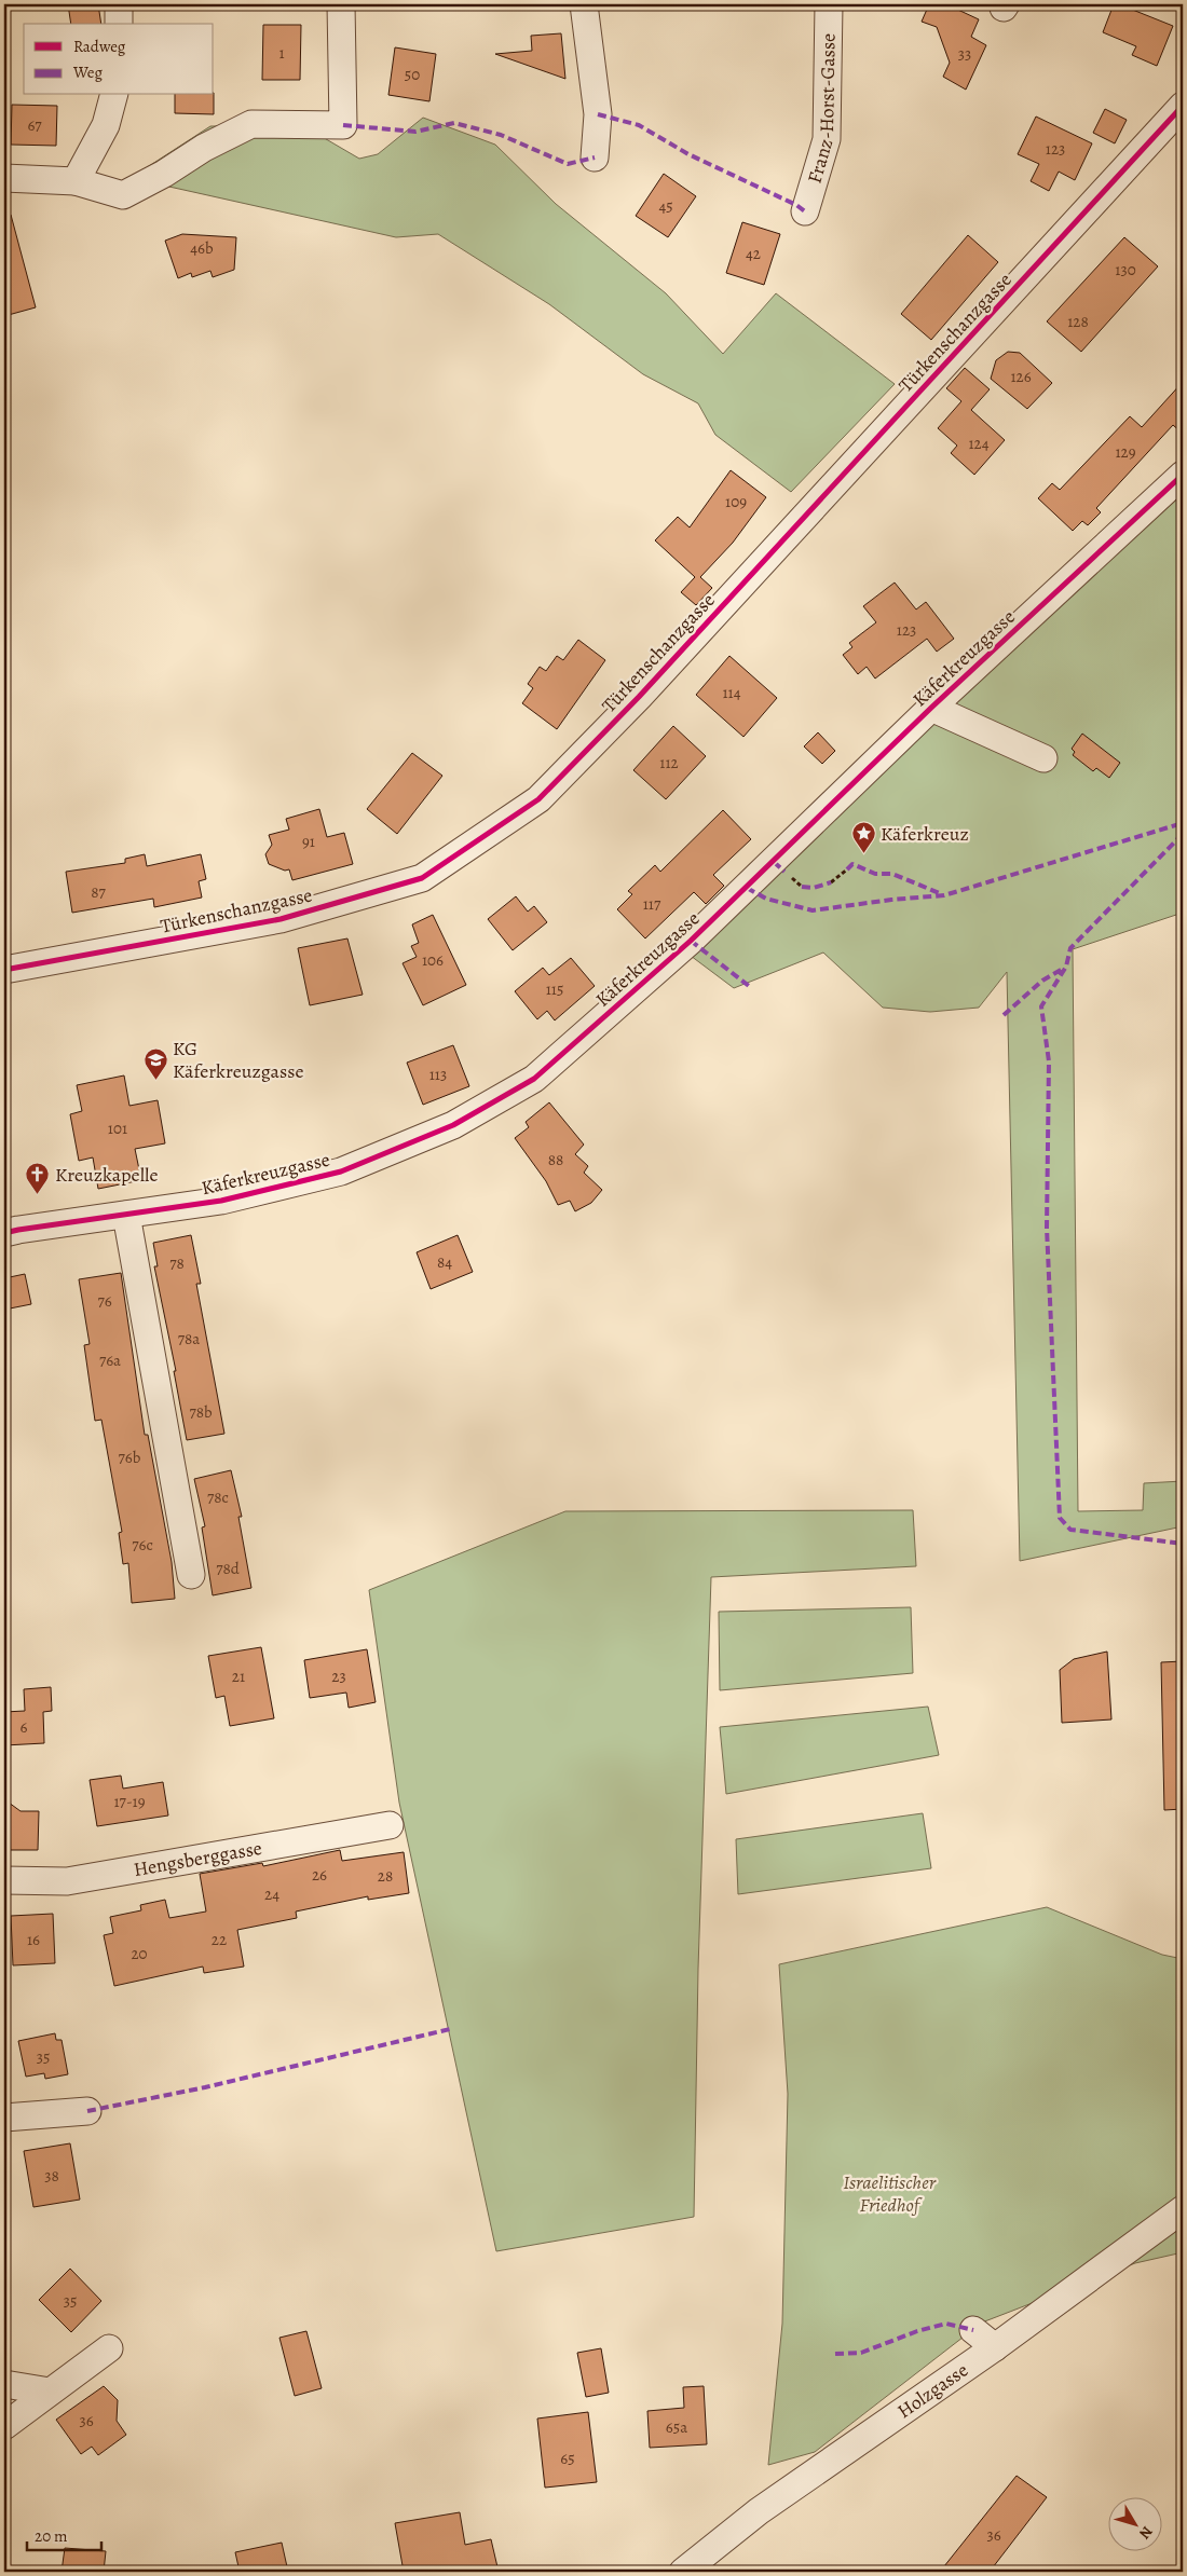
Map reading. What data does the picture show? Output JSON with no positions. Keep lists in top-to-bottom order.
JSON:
{
  "streets": {
    "street": [
      "Franz-Horst-Gasse",
      "Türkenschanzgasse",
      "Käferkreuzgasse",
      "Hengsberggasse",
      "Holzgasse"
    ]
  },
  "parks": ["Israelitischer Friedhof"],
  "places": {
    "place": ["Käferkreuz"],
    "school or university": ["KG Käferkreuzgasse"],
    "church": ["Kreuzkapelle"]
  },
  "house_numbers": [
    "1",
    "33",
    "50",
    "67",
    "123",
    "45",
    "46b",
    "42",
    "130",
    "128",
    "126",
    "124",
    "129",
    "109",
    "123",
    "114",
    "112",
    "91",
    "87",
    "117",
    "106",
    "115",
    "113",
    "101",
    "88",
    "84",
    "78",
    "76",
    "78a",
    "76a",
    "78b",
    "76b",
    "78c",
    "76c",
    "78d",
    "21",
    "23",
    "6",
    "17-19",
    "26",
    "28",
    "24",
    "16",
    "22",
    "20",
    "35",
    "38",
    "35",
    "36",
    "65a",
    "65",
    "36"
  ],
  "legend": ["Radweg", "Weg"],
  "scale_bar": "20 m",
  "north": "bottom right"
}
